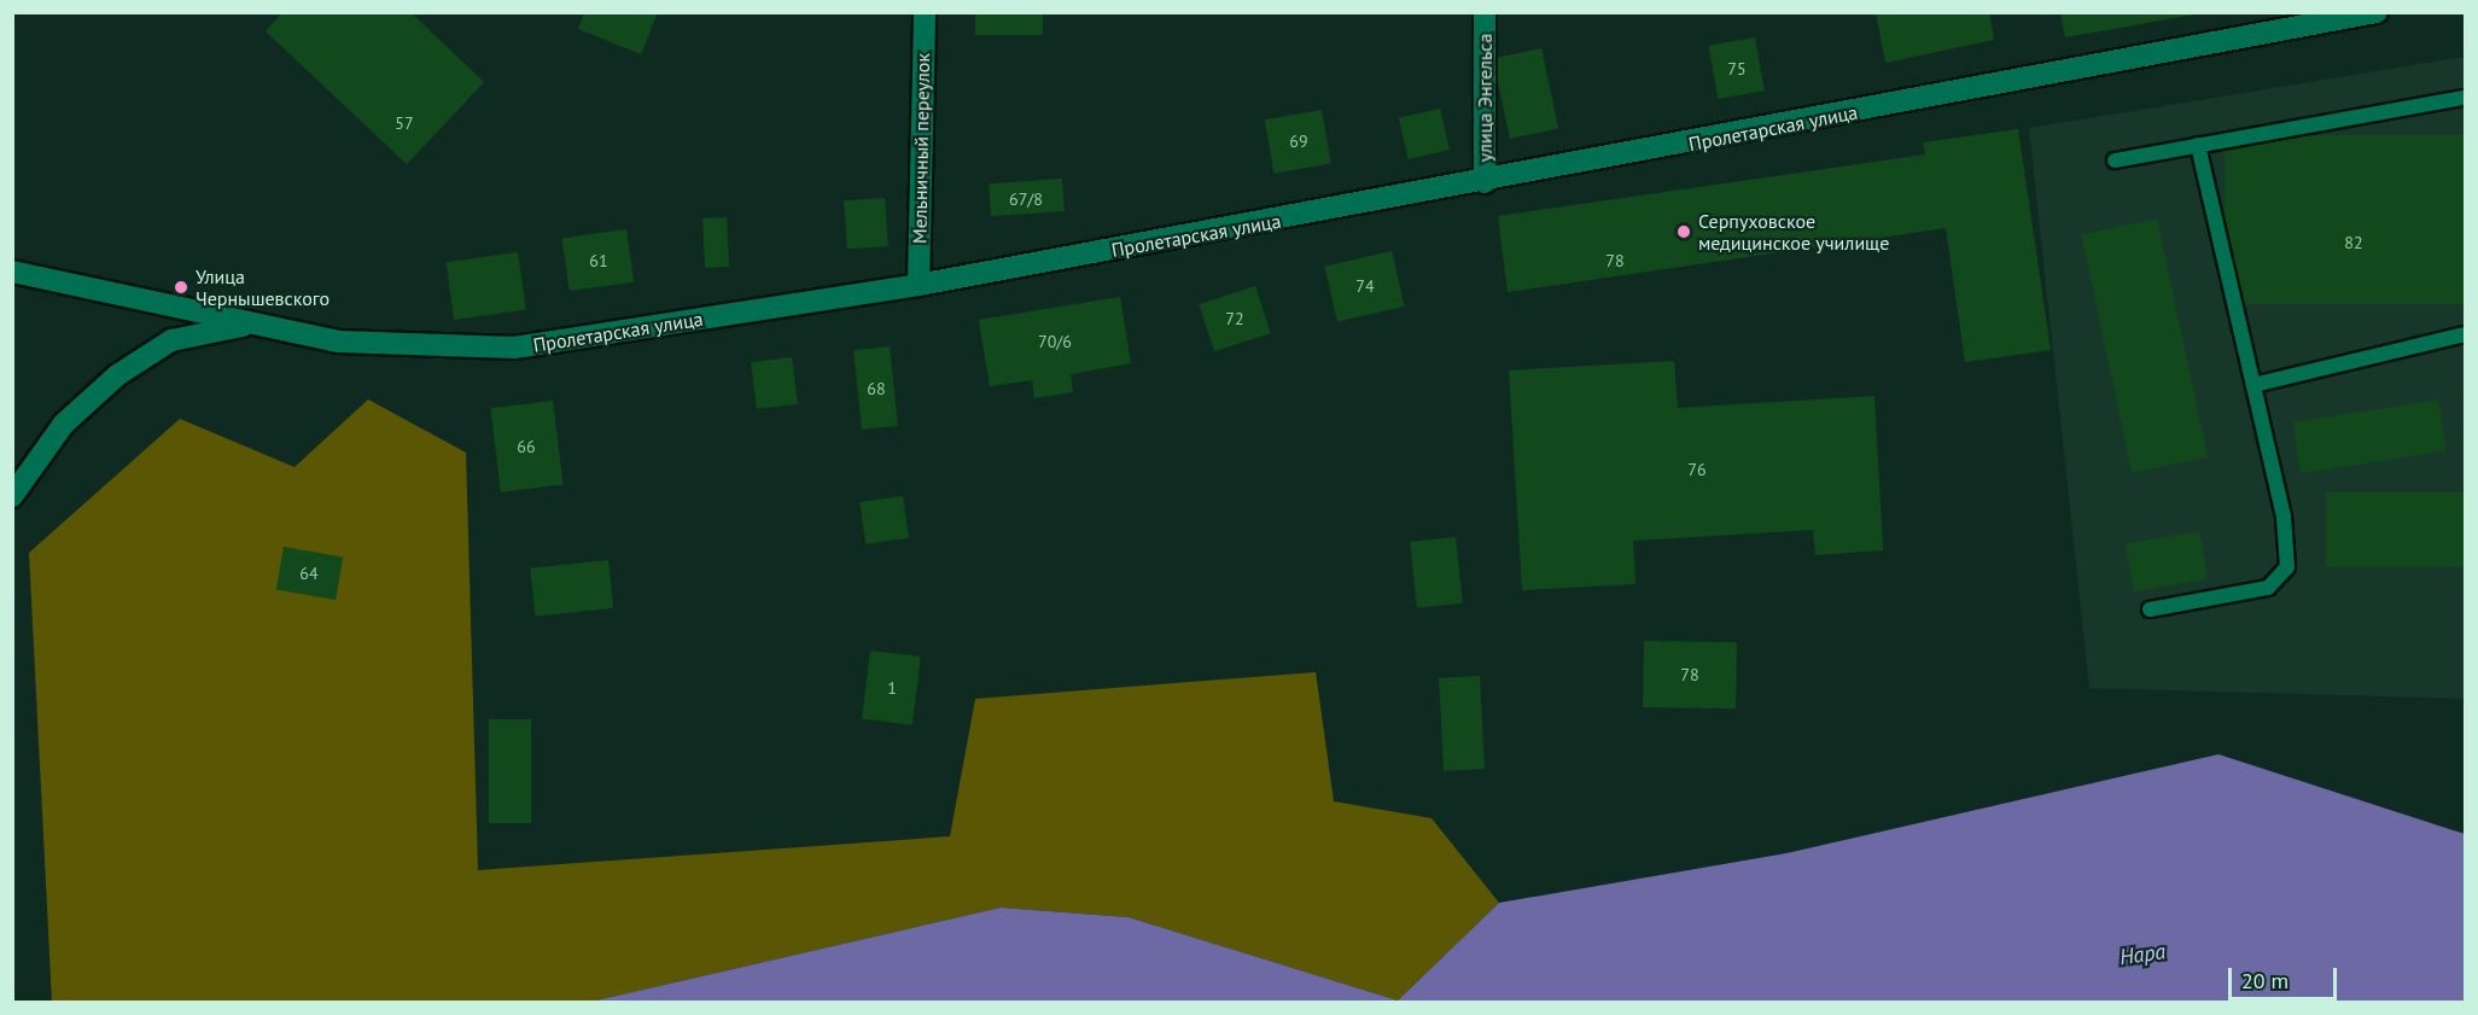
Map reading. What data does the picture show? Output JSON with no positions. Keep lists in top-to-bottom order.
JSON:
{
  "streets": {
    "street": ["улица Энгельса", "Пролетарская улица", "Мельничный переулок"]
  },
  "crossings": [
    ["улица Энгельса", "Пролетарская улица"],
    ["Пролетарская улица", "Мельничный переулок"]
  ],
  "water": ["Нара"],
  "places": ["Серпуховское медицинское училище", "Улица Чернышевского"],
  "house_numbers": [
    "75",
    "57",
    "69",
    "67/8",
    "82",
    "61",
    "78",
    "74",
    "72",
    "70/6",
    "68",
    "66",
    "76",
    "64",
    "78",
    "1"
  ],
  "scale_bar": "20 m"
}
